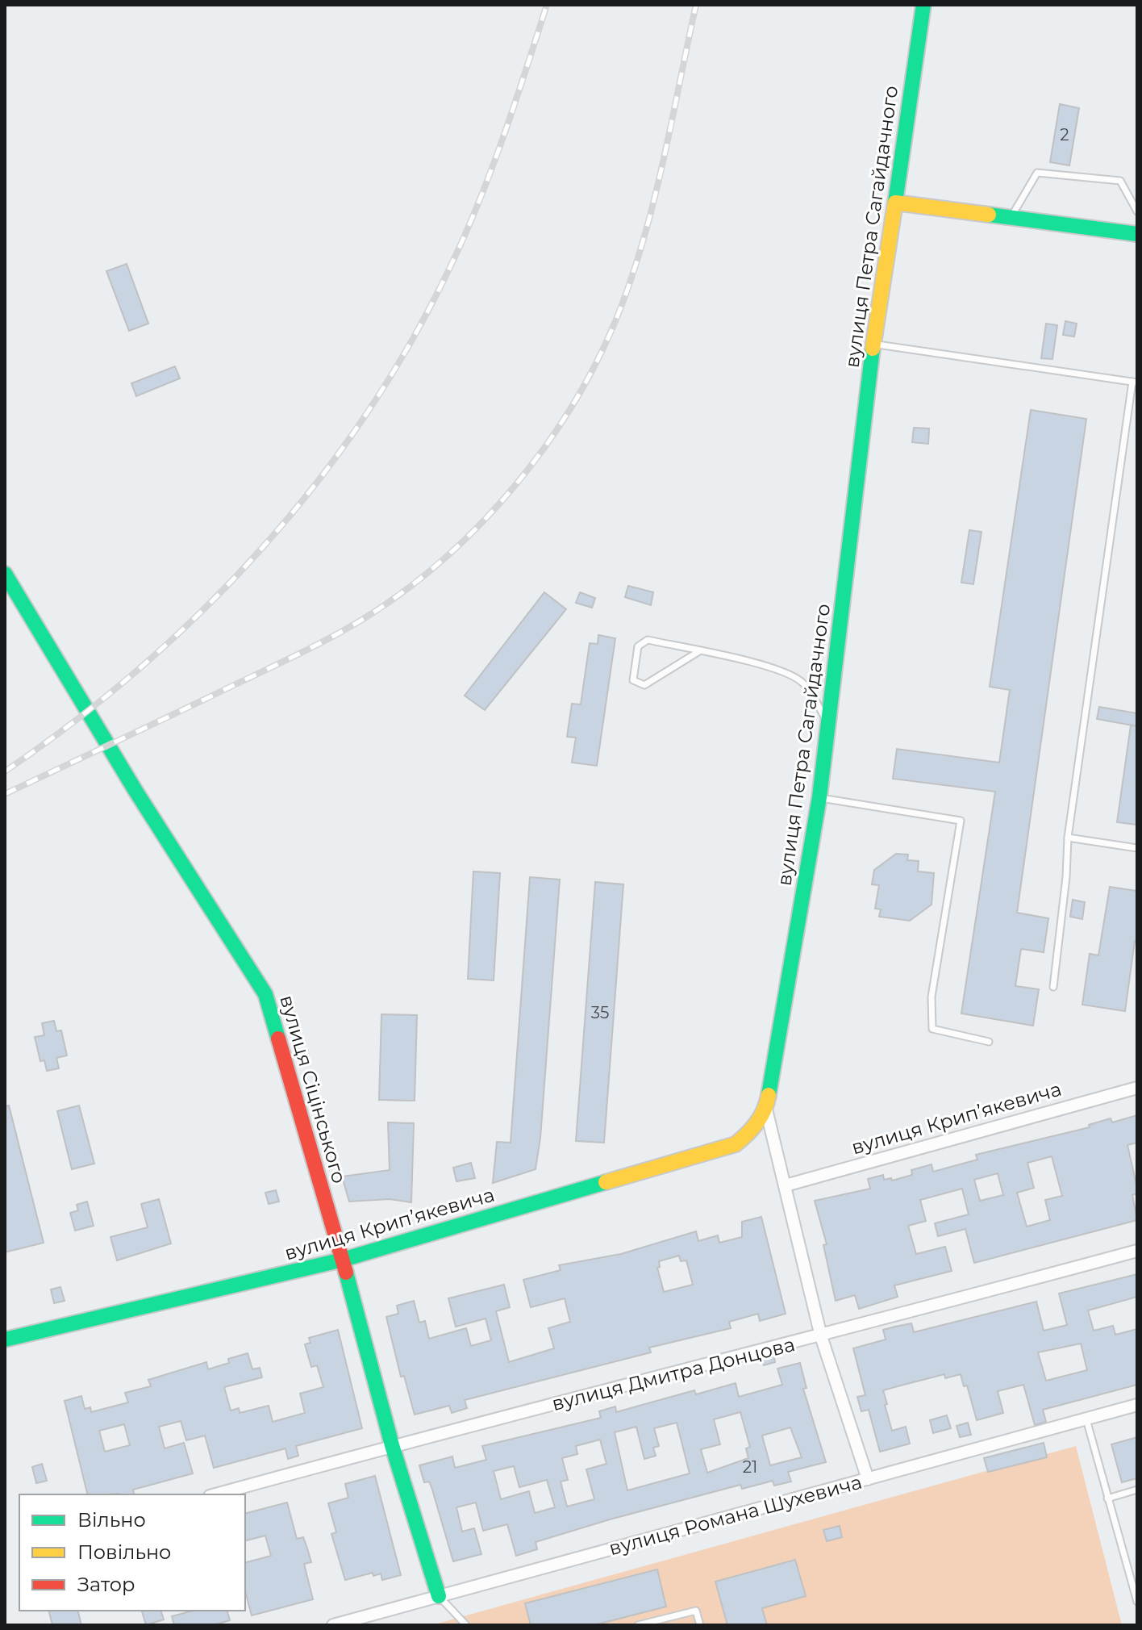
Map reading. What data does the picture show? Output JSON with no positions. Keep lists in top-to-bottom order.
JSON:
{
  "streets": {
    "main road": ["вулиця Петра Сагайдачного", "вулиця Сіцінського", "вулиця Крипʼякевича"],
    "street": ["вулиця Дмитра Донцова", "вулиця Романа Шухевича"]
  },
  "crossings": [
    ["вулиця Петра Сагайдачного", "вулиця Крипʼякевича"],
    ["вулиця Петра Сагайдачного", "вулиця Дмитра Донцова"],
    ["вулиця Петра Сагайдачного", "вулиця Романа Шухевича"],
    ["вулиця Сіцінського", "вулиця Крипʼякевича"],
    ["вулиця Сіцінського", "вулиця Дмитра Донцова"],
    ["вулиця Сіцінського", "вулиця Романа Шухевича"]
  ],
  "house_numbers": ["2", "35", "21"],
  "legend": ["Вільно", "Повільно", "Затор"]
}
